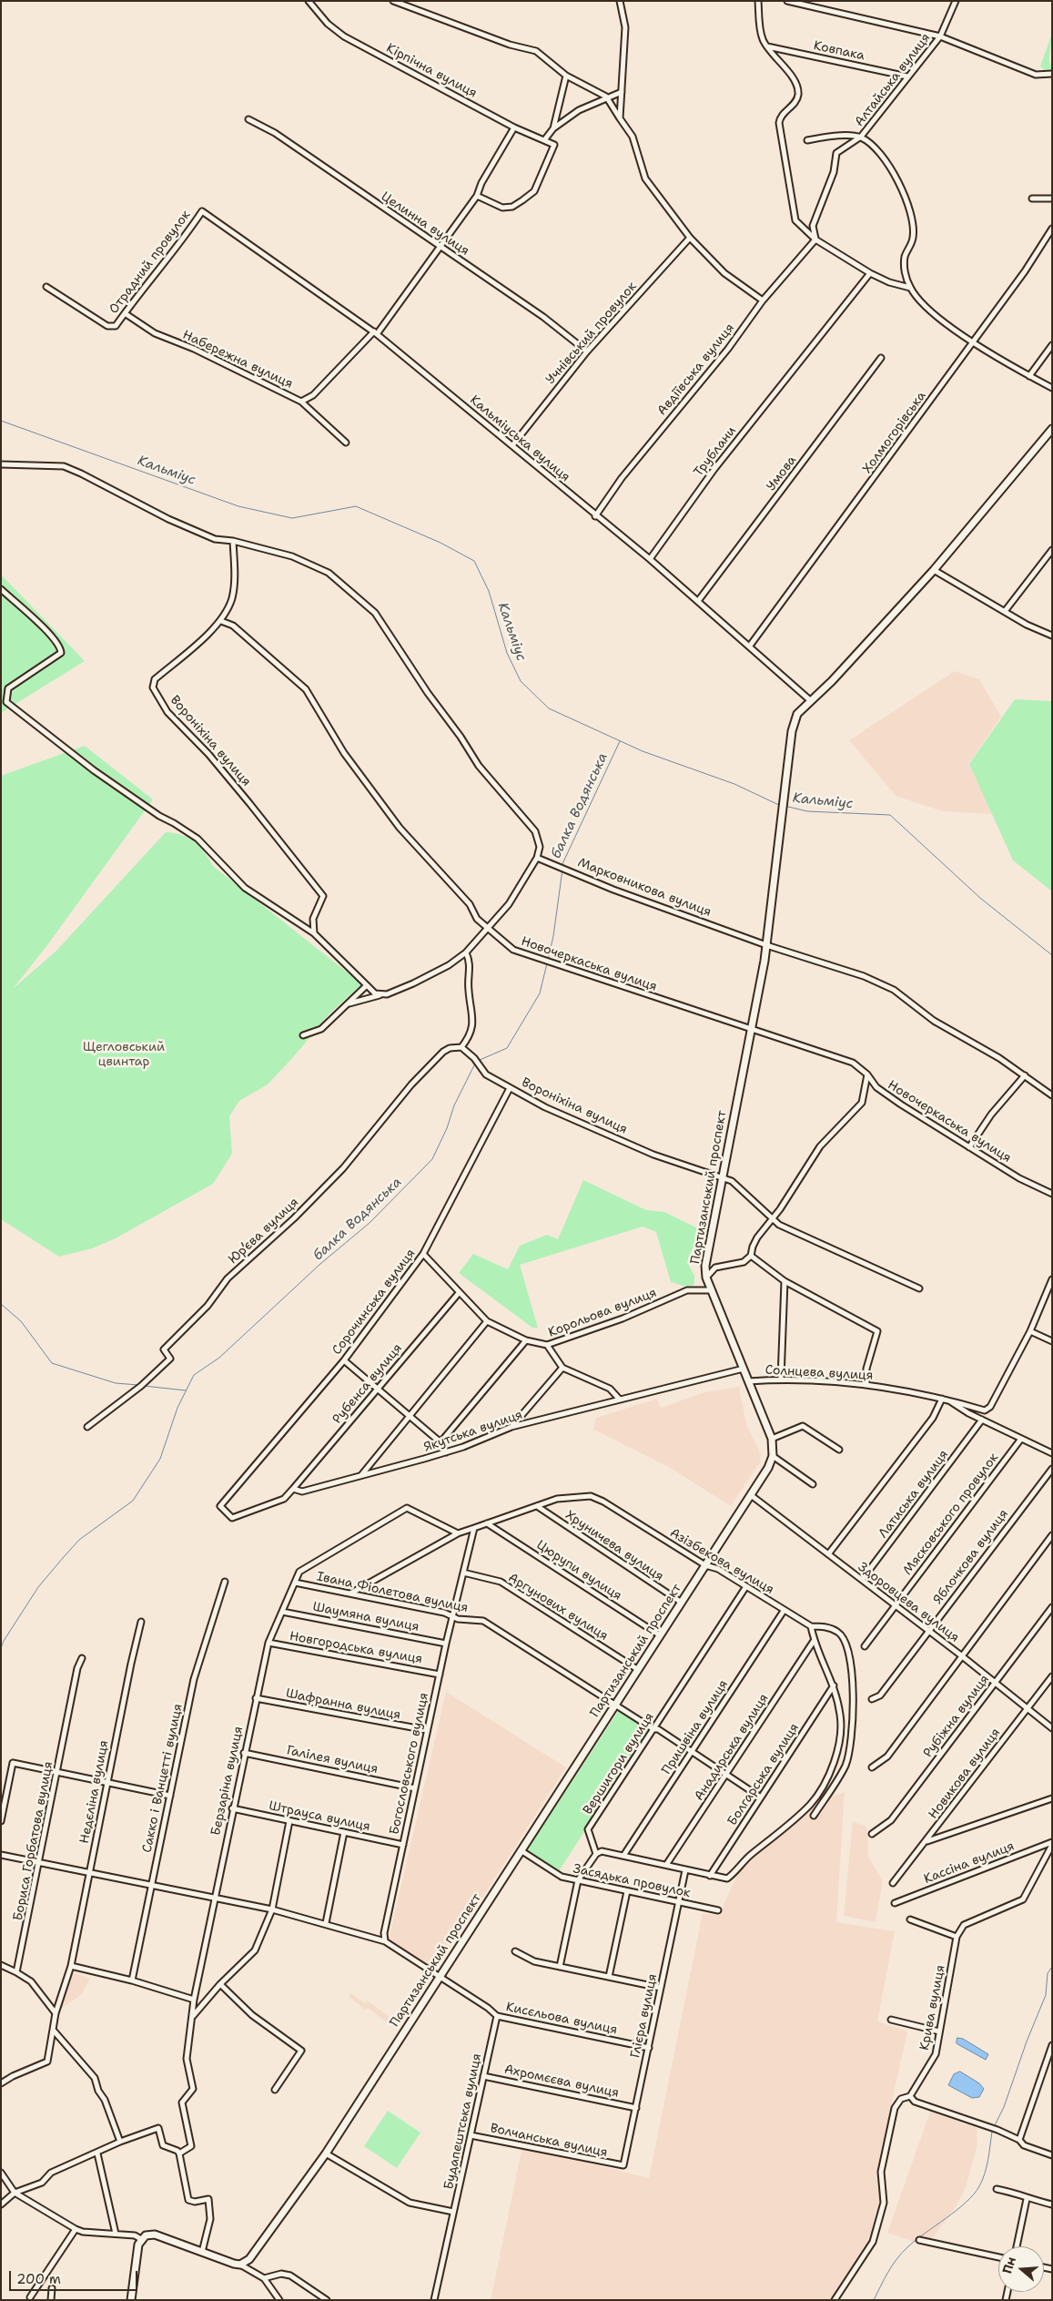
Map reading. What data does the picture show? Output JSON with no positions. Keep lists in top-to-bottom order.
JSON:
{
  "streets": {
    "street": [
      "Ковпака",
      "Кiрпiчна вулиця",
      "Алтайська вулиця",
      "Целинна вулиця",
      "Отрадний провулок",
      "Учнівський провулок",
      "Набережна вулиця",
      "Авдіївська вулиця",
      "Холмогорівська",
      "Кальміуська вулиця",
      "Трублани",
      "Умова",
      "Вороніхіна вулиця",
      "Марковникова вулиця",
      "Новочеркаська вулиця",
      "Партизанський проспект",
      "Юр’єва вулиця",
      "Сорочинська вулиця",
      "Корольова вулиця",
      "Солнцева вулиця",
      "Рубенса вулиця",
      "Якутська вулиця",
      "Латиська вулиця",
      "Мясковського провулок",
      "Хруничева вулиця",
      "Яблочкова вулиця",
      "Азізбекова вулиця",
      "Цюрупи вулиця",
      "Івана Фіолетова вулиця",
      "Здоровцева вулиця",
      "Аргунових вулиця",
      "Шаумяна вулиця",
      "Новгородська вулиця",
      "Шафранна вулиця",
      "Рубіжна вулиця",
      "Пришвіна вулиця",
      "Анадирська вулиця",
      "Галілея вулиця",
      "Богословського вулиця",
      "Вершигори вулиця",
      "Новикова вулиця",
      "Болгарська вулиця",
      "Сакко і Ванцетті вулиця",
      "Берзаріна вулиця",
      "Недєліна вулиця",
      "Штрауса вулиця",
      "Бориса Горбатова вулиця",
      "Кассіна вулиця",
      "Засядька провулок",
      "Крива вулиця",
      "Глієра вулиця",
      "Кисєльова вулиця",
      "Ахромєєва вулиця",
      "Будапештська вулиця",
      "Волчанська вулиця"
    ]
  },
  "crossings": [
    ["Ковпака", "Алтайська вулиця"],
    ["Кiрпiчна вулиця", "Набережна вулиця"],
    ["Алтайська вулиця", "Авдіївська вулиця"],
    ["Целинна вулиця", "Учнівський провулок"],
    ["Целинна вулиця", "Набережна вулиця"],
    ["Отрадний провулок", "Набережна вулиця"],
    ["Отрадний провулок", "Кальміуська вулиця"],
    ["Учнівський провулок", "Кальміуська вулиця"],
    ["Набережна вулиця", "Кальміуська вулиця"],
    ["Авдіївська вулиця", "Кальміуська вулиця"],
    ["Холмогорівська", "Кальміуська вулиця"],
    ["Кальміуська вулиця", "Трублани"],
    ["Кальміуська вулиця", "Умова"],
    ["Кальміуська вулиця", "Партизанський проспект"],
    ["Вороніхіна вулиця", "Новочеркаська вулиця"],
    ["Вороніхіна вулиця", "Партизанський проспект"],
    ["Вороніхіна вулиця", "Юр’єва вулиця"],
    ["Вороніхіна вулиця", "Сорочинська вулиця"],
    ["Марковникова вулиця", "Партизанський проспект"],
    ["Новочеркаська вулиця", "Партизанський проспект"],
    ["Партизанський проспект", "Корольова вулиця"],
    ["Партизанський проспект", "Солнцева вулиця"],
    ["Партизанський проспект", "Якутська вулиця"],
    ["Партизанський проспект", "Хруничева вулиця"],
    ["Партизанський проспект", "Азізбекова вулиця"],
    ["Партизанський проспект", "Цюрупи вулиця"],
    ["Партизанський проспект", "Івана Фіолетова вулиця"],
    ["Партизанський проспект", "Здоровцева вулиця"],
    ["Партизанський проспект", "Аргунових вулиця"],
    ["Партизанський проспект", "Засядька провулок"],
    ["Сорочинська вулиця", "Корольова вулиця"],
    ["Сорочинська вулиця", "Рубенса вулиця"],
    ["Сорочинська вулиця", "Якутська вулиця"],
    ["Корольова вулиця", "Рубенса вулиця"],
    ["Рубенса вулиця", "Якутська вулиця"],
    ["Латиська вулиця", "Здоровцева вулиця"],
    ["Мясковського провулок", "Здоровцева вулиця"],
    ["Хруничева вулиця", "Азізбекова вулиця"],
    ["Яблочкова вулиця", "Здоровцева вулиця"],
    ["Азізбекова вулиця", "Цюрупи вулиця"],
    ["Азізбекова вулиця", "Івана Фіолетова вулиця"],
    ["Азізбекова вулиця", "Пришвіна вулиця"],
    ["Азізбекова вулиця", "Богословського вулиця"],
    ["Азізбекова вулиця", "Вершигори вулиця"],
    ["Азізбекова вулиця", "Берзаріна вулиця"],
    ["Івана Фіолетова вулиця", "Пришвіна вулиця"],
    ["Івана Фіолетова вулиця", "Анадирська вулиця"],
    ["Івана Фіолетова вулиця", "Богословського вулиця"],
    ["Івана Фіолетова вулиця", "Вершигори вулиця"],
    ["Івана Фіолетова вулиця", "Болгарська вулиця"],
    ["Івана Фіолетова вулиця", "Берзаріна вулиця"],
    ["Здоровцева вулиця", "Рубіжна вулиця"],
    ["Здоровцева вулиця", "Новикова вулиця"],
    ["Аргунових вулиця", "Богословського вулиця"],
    ["Шаумяна вулиця", "Богословського вулиця"],
    ["Шаумяна вулиця", "Берзаріна вулиця"],
    ["Новгородська вулиця", "Богословського вулиця"],
    ["Новгородська вулиця", "Берзаріна вулиця"],
    ["Шафранна вулиця", "Богословського вулиця"],
    ["Шафранна вулиця", "Берзаріна вулиця"],
    ["Пришвіна вулиця", "Засядька провулок"],
    ["Анадирська вулиця", "Засядька провулок"],
    ["Галілея вулиця", "Богословського вулиця"],
    ["Галілея вулиця", "Берзаріна вулиця"],
    ["Богословського вулиця", "Штрауса вулиця"],
    ["Вершигори вулиця", "Засядька провулок"],
    ["Болгарська вулиця", "Засядька провулок"],
    ["Берзаріна вулиця", "Штрауса вулиця"],
    ["Засядька провулок", "Глієра вулиця"],
    ["Глієра вулиця", "Кисєльова вулиця"],
    ["Глієра вулиця", "Ахромєєва вулиця"],
    ["Глієра вулиця", "Волчанська вулиця"],
    ["Кисєльова вулиця", "Будапештська вулиця"],
    ["Ахромєєва вулиця", "Будапештська вулиця"],
    ["Будапештська вулиця", "Волчанська вулиця"]
  ],
  "water": ["Кальміус", "балка Водянська"],
  "parks": ["Щегловський цвинтар"],
  "scale_bar": "200 m",
  "north": "left"
}
